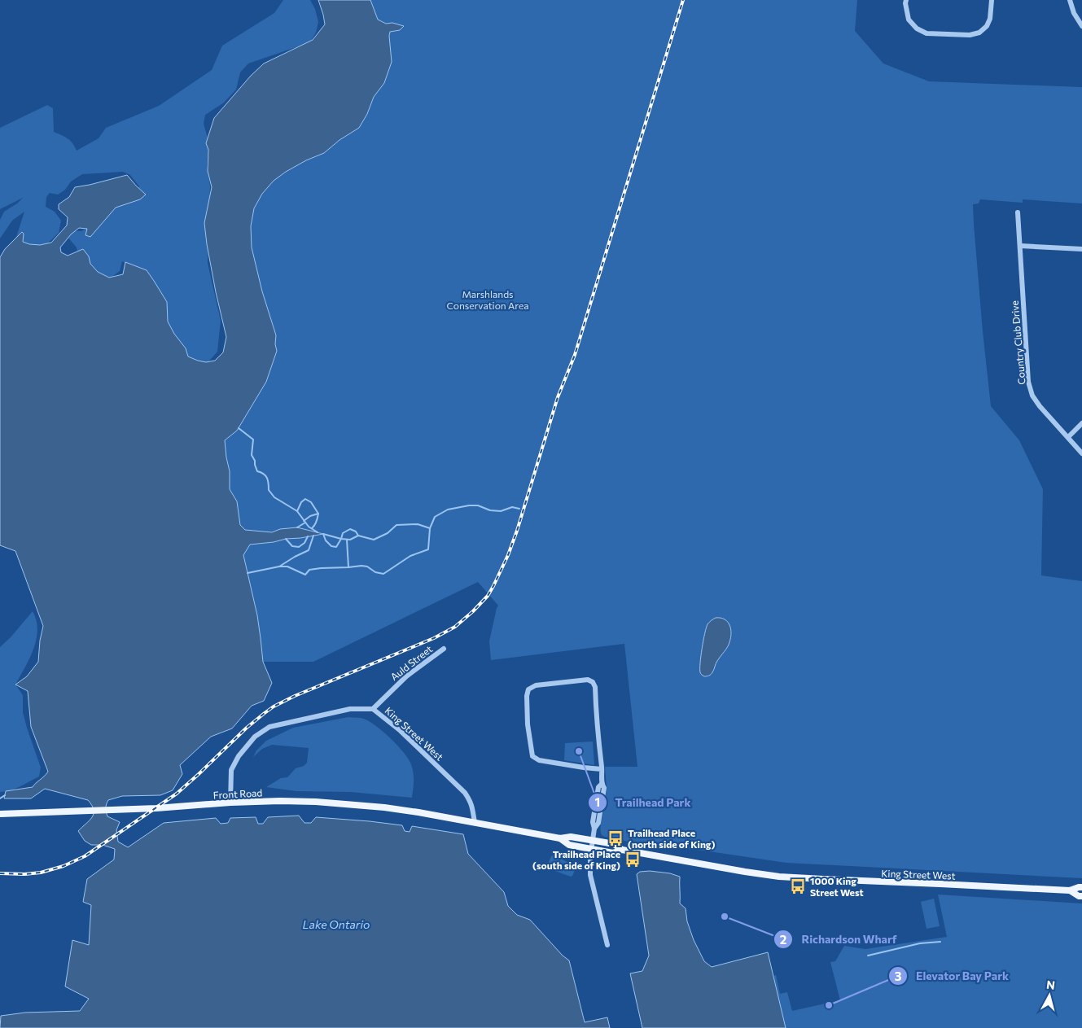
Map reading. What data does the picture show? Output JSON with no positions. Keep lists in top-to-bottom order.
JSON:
{
  "streets": {
    "main road": ["King Street West", "Front Road"],
    "street": ["Country Club Drive", "Auld Street"]
  },
  "crossings": [
    ["Auld Street", "King Street West"],
    ["King Street West", "Front Road"]
  ],
  "water": ["Lake Ontario"],
  "parks": ["Marshlands Conservation Area"],
  "places": {
    "other": ["Trailhead Park", "Richardson Wharf", "Elevator Bay Park"],
    "bus stop": ["Trailhead Place (north side of King)", "Trailhead Place (south side of King)", "1000 King Street West"]
  },
  "north": "top"
}
